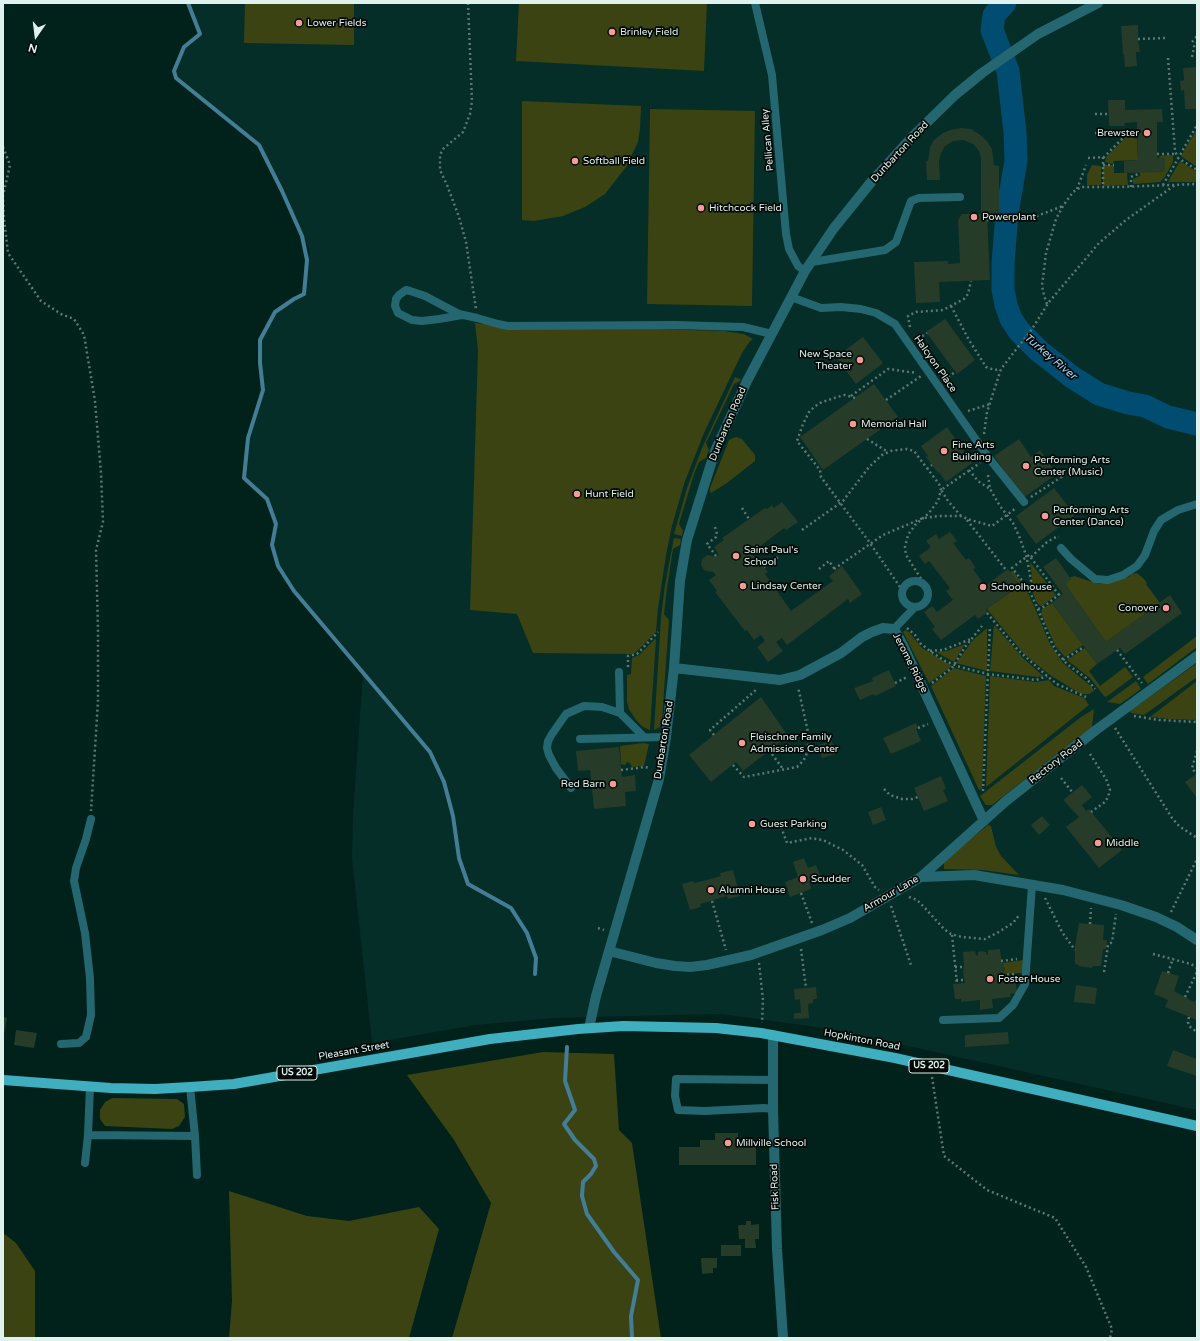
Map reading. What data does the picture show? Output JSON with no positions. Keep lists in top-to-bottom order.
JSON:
{
  "streets": {
    "main road": ["Hopkinton Road", "Pleasant Street", "US 202"],
    "street": [
      "Dunbarton Road",
      "Jerome Ridge",
      "Rectory Road",
      "Armour Lane",
      "Fisk Road"
    ],
    "lane": ["Pellican Alley", "Halcyon Place"]
  },
  "crossings": [
    ["Pellican Alley", "Dunbarton Road"],
    ["Dunbarton Road", "Halcyon Place"],
    ["Dunbarton Road", "Jerome Ridge"],
    ["Dunbarton Road", "Armour Lane"],
    ["Dunbarton Road", "Hopkinton Road"],
    ["Dunbarton Road", "Pleasant Street"],
    ["Jerome Ridge", "Rectory Road"],
    ["Rectory Road", "Armour Lane"],
    ["Hopkinton Road", "Pleasant Street"],
    ["Hopkinton Road", "Fisk Road"]
  ],
  "water": ["Turkey River"],
  "places": [
    "Lower Fields",
    "Brinley Field",
    "Brewster",
    "Softball Field",
    "Hitchcock Field",
    "Powerplant",
    "New Space Theater",
    "Memorial Hall",
    "Fine Arts Building",
    "Performing Arts Center (Music)",
    "Hunt Field",
    "Performing Arts Center (Dance)",
    "Saint Paul's School",
    "Lindsay Center",
    "Schoolhouse",
    "Conover",
    "Fleischner Family Admissions Center",
    "Red Barn",
    "Guest Parking",
    "Middle",
    "Scudder",
    "Alumni House",
    "Foster House",
    "Millville School"
  ],
  "north": "bottom"
}
